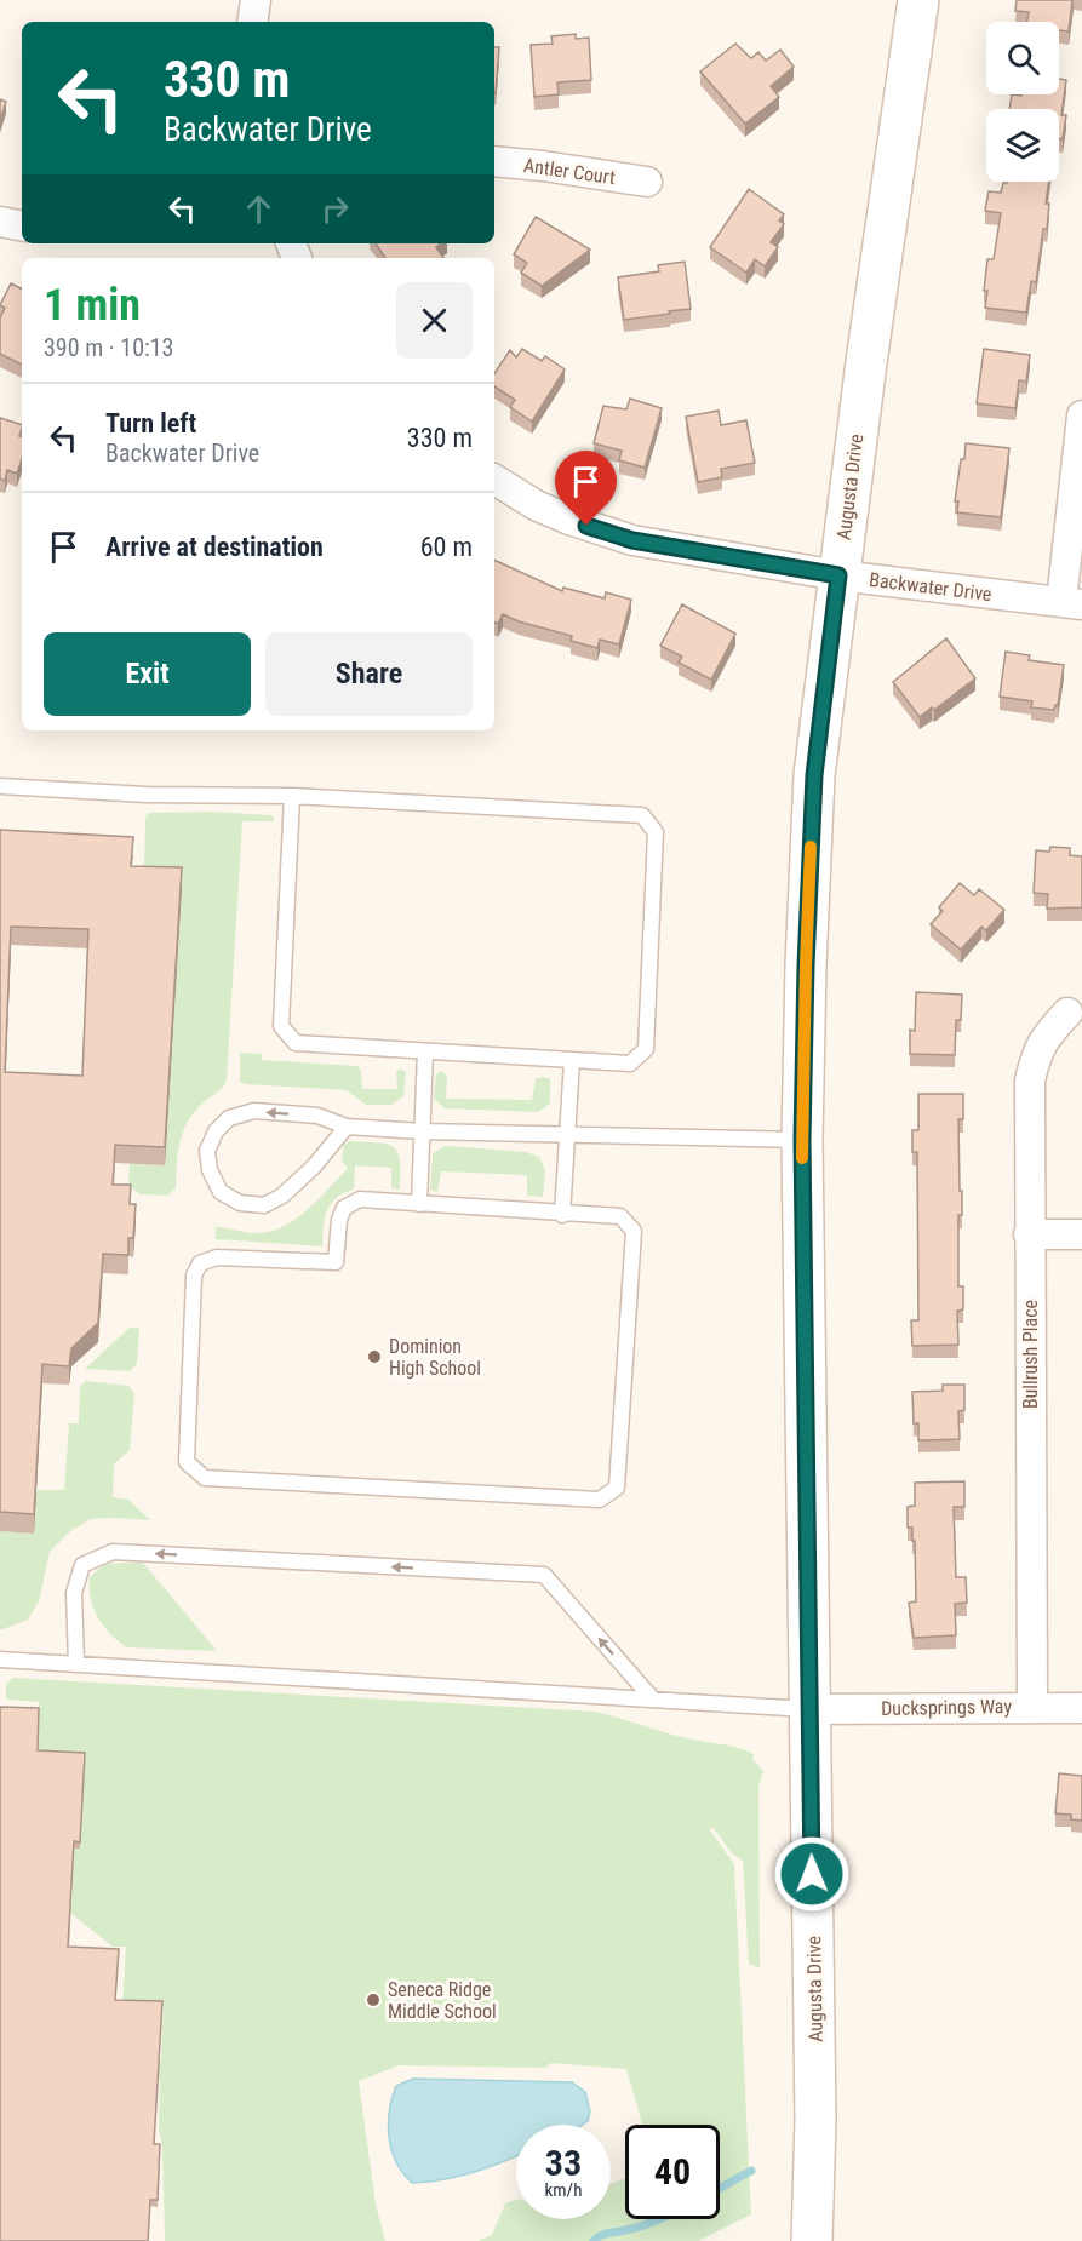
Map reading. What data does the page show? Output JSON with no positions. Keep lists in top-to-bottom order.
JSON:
{
  "streets": {
    "street": [
      "Antler Court",
      "Augusta Drive",
      "Backwater Drive",
      "Bullrush Place",
      "Ducksprings Way"
    ]
  },
  "crossings": [
    ["Augusta Drive", "Backwater Drive"],
    ["Augusta Drive", "Ducksprings Way"],
    ["Bullrush Place", "Ducksprings Way"]
  ],
  "places": ["Dominion High School", "Seneca Ridge Middle School"],
  "page": {
    "turn": ["330 m", "Backwater Drive"],
    "heading": ["1 min", "390 m · 10:13"],
    "list": [
      {
        "name": "Turn left",
        "note": "Backwater Drive",
        "value": "330 m"
      },
      {
        "name": "Arrive at destination",
        "value": "60 m"
      }
    ],
    "buttons": ["Exit", "Share"],
    "speed": "33 km/h",
    "limit": "40"
  }
}
